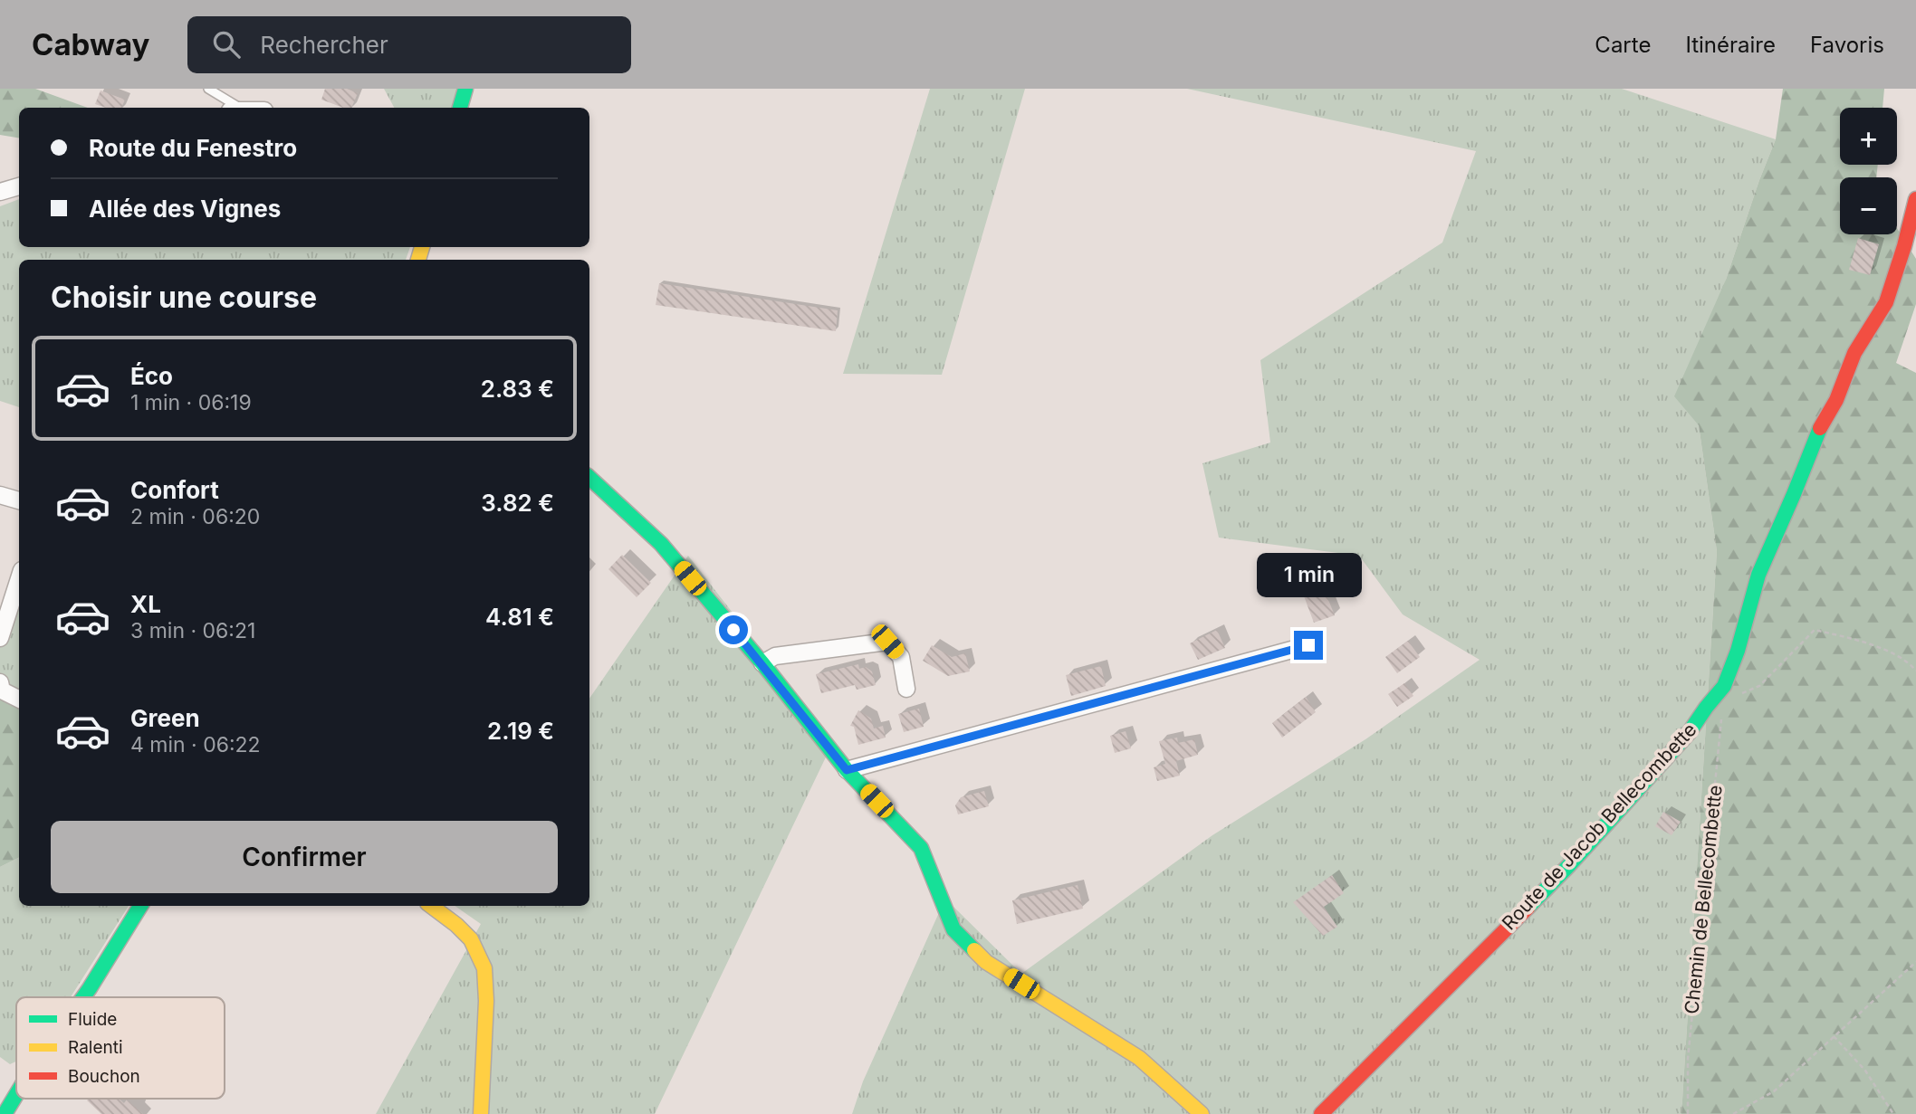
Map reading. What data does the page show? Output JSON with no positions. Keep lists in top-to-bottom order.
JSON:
{
  "streets": {
    "street": ["Route de Jacob Bellecombette"],
    "path": ["Chemin de Bellecombette"]
  },
  "legend": ["Fluide", "Ralenti", "Bouchon"],
  "page": {
    "header": "Cabway",
    "search": "Rechercher",
    "nav": ["Carte", "Itinéraire", "Favoris"],
    "map_buttons": ["+", "−"],
    "banner": ["Route du Fenestro", "Allée des Vignes"],
    "heading": "Choisir une course",
    "list": [
      {
        "name": "Éco",
        "note": "1 min · 06:19",
        "value": "2.83 €"
      },
      {
        "name": "Confort",
        "note": "2 min · 06:20",
        "value": "3.82 €"
      },
      {
        "name": "XL",
        "note": "3 min · 06:21",
        "value": "4.81 €"
      },
      {
        "name": "Green",
        "note": "4 min · 06:22",
        "value": "2.19 €"
      }
    ],
    "bubble": "1 min",
    "buttons": "Confirmer"
  }
}
